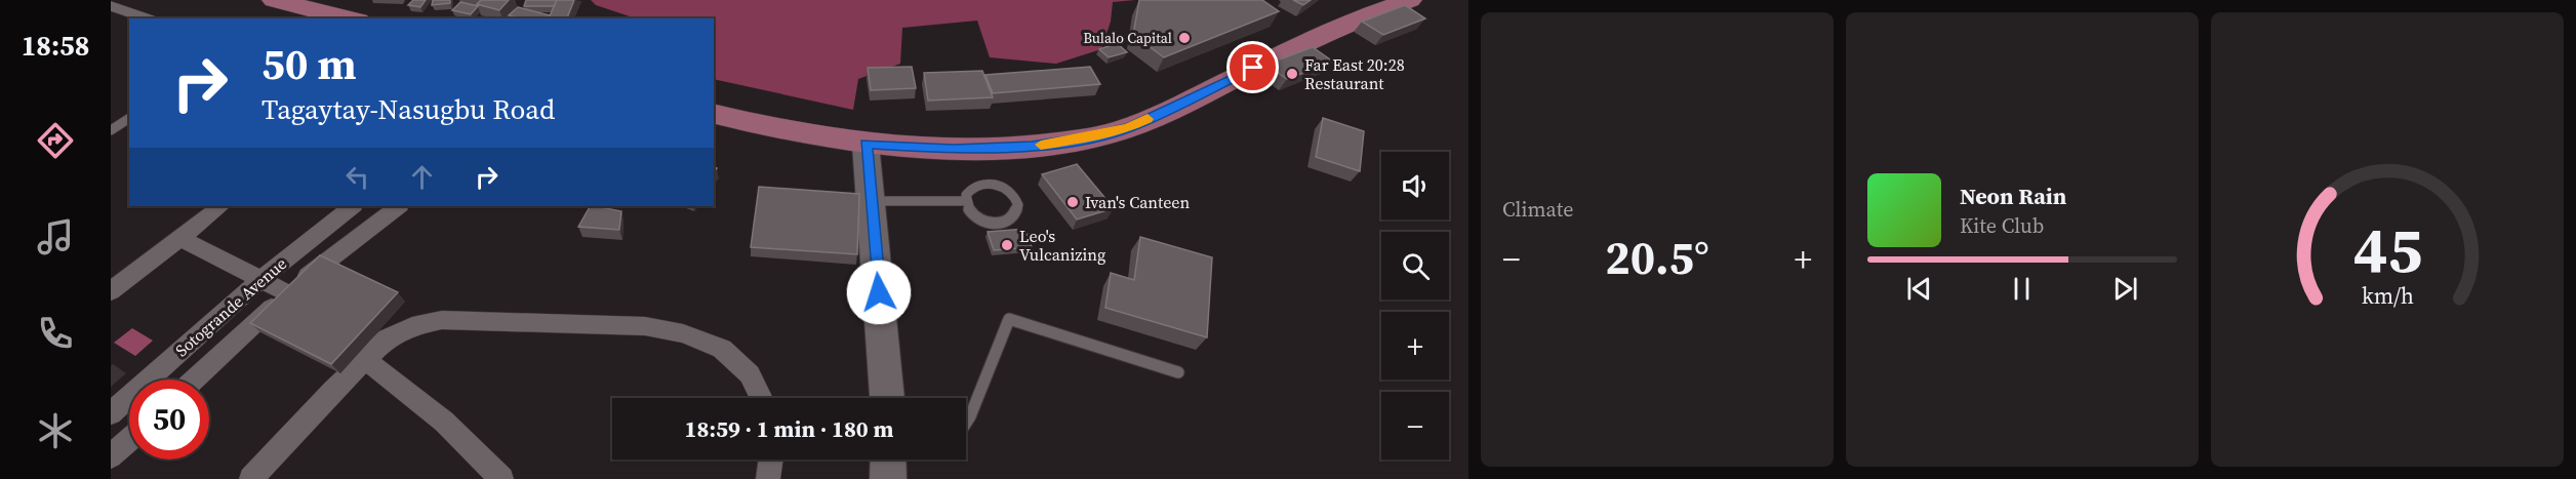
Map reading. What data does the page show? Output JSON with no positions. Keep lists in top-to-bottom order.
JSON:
{
  "streets": {
    "street": ["Sotogrande Avenue"]
  },
  "places": [
    "Bulalo Capital",
    "Far East 20:28 Restaurant",
    "Ivan's Canteen",
    "Leo's Vulcanizing"
  ],
  "page": {
    "tabs": "18:58",
    "tile": "Climate",
    "turn": ["50 m", "Tagaytay-Nasugbu Road"],
    "map_buttons": ["+", "−"],
    "song": ["Neon Rain", "Kite Club"],
    "heat": ["−", "20.5°", "+"],
    "limit": "50",
    "trip": "18:59 · 1 min · 180 m",
    "gauge": ["45", "km/h"]
  }
}
